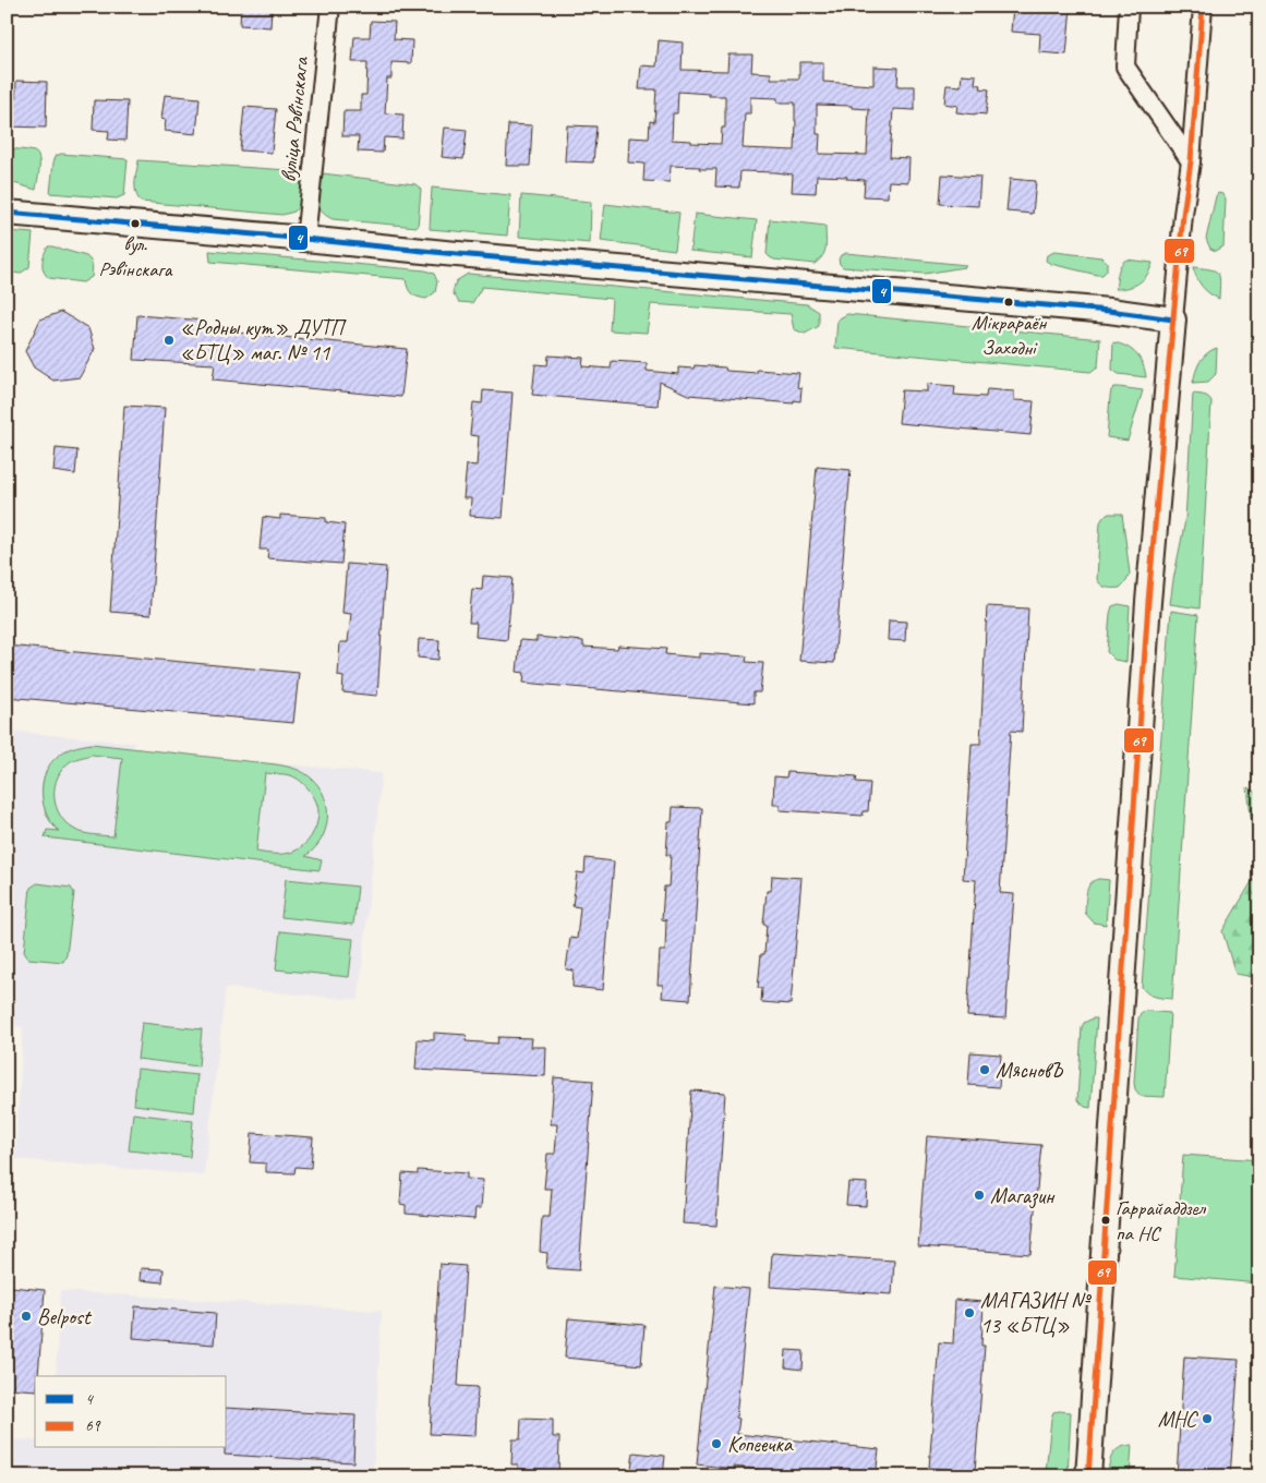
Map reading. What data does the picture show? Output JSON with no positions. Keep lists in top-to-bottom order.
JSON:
{
  "streets": {
    "street": ["вуліца Рэвінскага"]
  },
  "places": [
    "вул. Рэвінскага",
    "Мікрараён Заходні",
    "«Родны кут» ДУТП «БТЦ» маг. № 11",
    "МясновЪ",
    "Магазин",
    "Гаррайаддзел па НС",
    "МАГАЗИН № 13 «БТЦ»",
    "Belpost",
    "МНС",
    "Копеечка"
  ],
  "lines": ["transit line 69", "transit line 4"],
  "legend": ["4", "69"]
}
